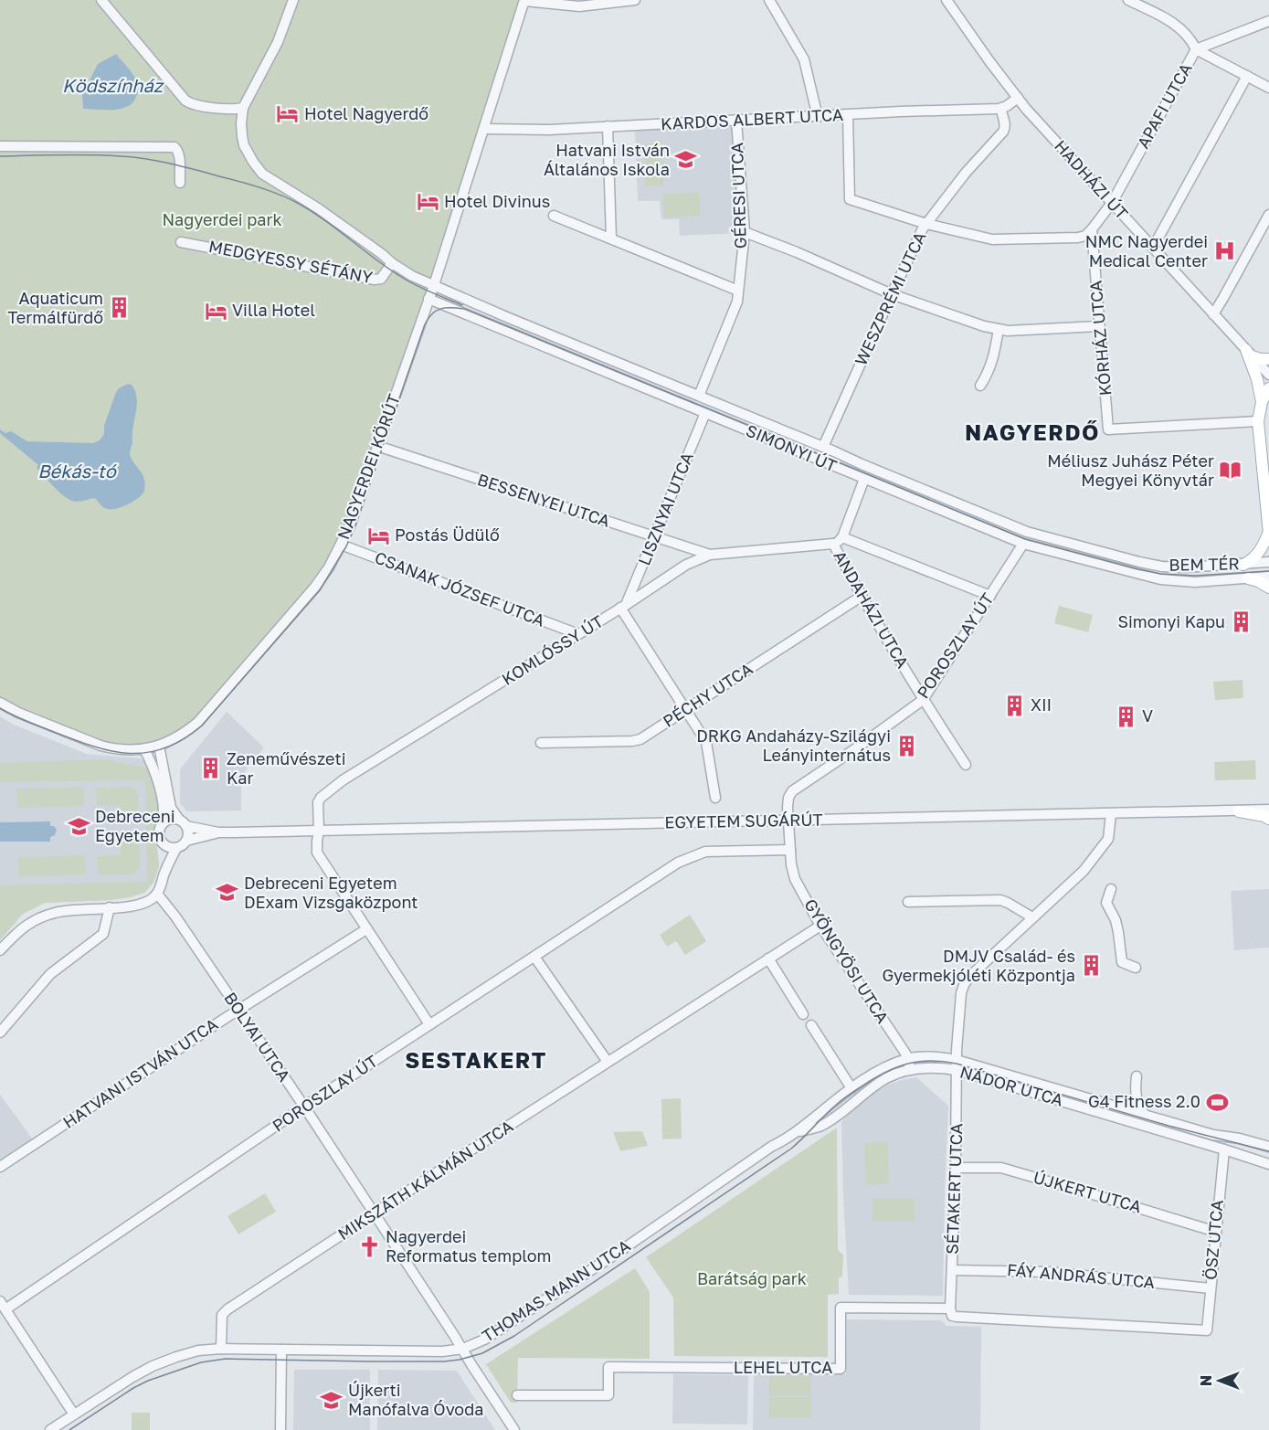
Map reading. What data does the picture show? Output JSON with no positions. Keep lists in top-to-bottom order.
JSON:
{
  "streets": {
    "street": [
      "APAFI UTCA",
      "KARDOS ALBERT UTCA",
      "HADHÁZI ÚT",
      "GÉRESI UTCA",
      "MEDGYESSY SÉTÁNY",
      "WESZPRÉMI UTCA",
      "KÓRHÁZ UTCA",
      "SIMONYI ÚT",
      "NAGYERDEI KÖRÚT",
      "BESSENYEI UTCA",
      "LISZNYAI UTCA",
      "BEM TÉR",
      "CSANAK JÓZSEF UTCA",
      "ANDAHÁZI UTCA",
      "POROSZLAY ÚT",
      "KOMLÓSSY ÚT",
      "PÉCHY UTCA",
      "EGYETEM SUGÁRÚT",
      "GYÖNGYÖSI UTCA",
      "BOLYAI UTCA",
      "HATVANI ISTVÁN UTCA",
      "NÁDOR UTCA",
      "MIKSZÁTH KÁLMÁN UTCA",
      "SÉTAKERT UTCA",
      "ÚJKERT UTCA",
      "ÖSZ UTCA",
      "FÁY ANDRÁS UTCA",
      "THOMAS MANN UTCA",
      "LEHEL UTCA"
    ]
  },
  "crossings": [
    ["APAFI UTCA", "HADHÁZI ÚT"],
    ["KARDOS ALBERT UTCA", "HADHÁZI ÚT"],
    ["KARDOS ALBERT UTCA", "GÉRESI UTCA"],
    ["KARDOS ALBERT UTCA", "WESZPRÉMI UTCA"],
    ["KARDOS ALBERT UTCA", "NAGYERDEI KÖRÚT"],
    ["GÉRESI UTCA", "SIMONYI ÚT"],
    ["WESZPRÉMI UTCA", "SIMONYI ÚT"],
    ["SIMONYI ÚT", "NAGYERDEI KÖRÚT"],
    ["SIMONYI ÚT", "LISZNYAI UTCA"],
    ["SIMONYI ÚT", "BEM TÉR"],
    ["SIMONYI ÚT", "ANDAHÁZI UTCA"],
    ["SIMONYI ÚT", "POROSZLAY ÚT"],
    ["NAGYERDEI KÖRÚT", "BESSENYEI UTCA"],
    ["NAGYERDEI KÖRÚT", "CSANAK JÓZSEF UTCA"],
    ["BESSENYEI UTCA", "LISZNYAI UTCA"],
    ["BESSENYEI UTCA", "KOMLÓSSY ÚT"],
    ["LISZNYAI UTCA", "KOMLÓSSY ÚT"],
    ["CSANAK JÓZSEF UTCA", "KOMLÓSSY ÚT"],
    ["ANDAHÁZI UTCA", "POROSZLAY ÚT"],
    ["ANDAHÁZI UTCA", "KOMLÓSSY ÚT"],
    ["ANDAHÁZI UTCA", "PÉCHY UTCA"],
    ["POROSZLAY ÚT", "KOMLÓSSY ÚT"],
    ["POROSZLAY ÚT", "GYÖNGYÖSI UTCA"],
    ["POROSZLAY ÚT", "BOLYAI UTCA"],
    ["KOMLÓSSY ÚT", "EGYETEM SUGÁRÚT"],
    ["KOMLÓSSY ÚT", "HATVANI ISTVÁN UTCA"],
    ["EGYETEM SUGÁRÚT", "GYÖNGYÖSI UTCA"],
    ["GYÖNGYÖSI UTCA", "NÁDOR UTCA"],
    ["GYÖNGYÖSI UTCA", "MIKSZÁTH KÁLMÁN UTCA"],
    ["GYÖNGYÖSI UTCA", "THOMAS MANN UTCA"],
    ["BOLYAI UTCA", "HATVANI ISTVÁN UTCA"],
    ["BOLYAI UTCA", "MIKSZÁTH KÁLMÁN UTCA"],
    ["BOLYAI UTCA", "THOMAS MANN UTCA"],
    ["NÁDOR UTCA", "SÉTAKERT UTCA"],
    ["NÁDOR UTCA", "ÖSZ UTCA"],
    ["NÁDOR UTCA", "THOMAS MANN UTCA"],
    ["MIKSZÁTH KÁLMÁN UTCA", "THOMAS MANN UTCA"],
    ["SÉTAKERT UTCA", "ÚJKERT UTCA"],
    ["SÉTAKERT UTCA", "FÁY ANDRÁS UTCA"],
    ["SÉTAKERT UTCA", "LEHEL UTCA"],
    ["ÚJKERT UTCA", "ÖSZ UTCA"],
    ["ÖSZ UTCA", "FÁY ANDRÁS UTCA"],
    ["ÖSZ UTCA", "LEHEL UTCA"]
  ],
  "districts": ["NAGYERDŐ", "SESTAKERT"],
  "water": ["Ködszínház", "Békás-tó"],
  "parks": ["Nagyerdei park", "Barátság park"],
  "places": {
    "hotel": [
      "Hotel Nagyerdő",
      "Hotel Divinus",
      "Villa Hotel",
      "Postás Üdülő"
    ],
    "school or university": [
      "Hatvani István Általános Iskola",
      "Debreceni Egyetem",
      "Debreceni Egyetem DExam Vizsgaközpont",
      "Újkerti Manófalva Óvoda"
    ],
    "hospital": ["NMC Nagyerdei Medical Center"],
    "building": [
      "Aquaticum Termálfürdő",
      "Simonyi Kapu",
      "XII",
      "V",
      "DRKG Andaházy-Szilágyi Leányinternátus",
      "Zeneművészeti Kar",
      "DMJV Család- és Gyermekjóléti Központja"
    ],
    "library": ["Méliusz Juhász Péter Megyei Könyvtár"],
    "sports": ["G4 Fitness 2.0"],
    "church": ["Nagyerdei Reformatus templom"]
  },
  "north": "left"
}
